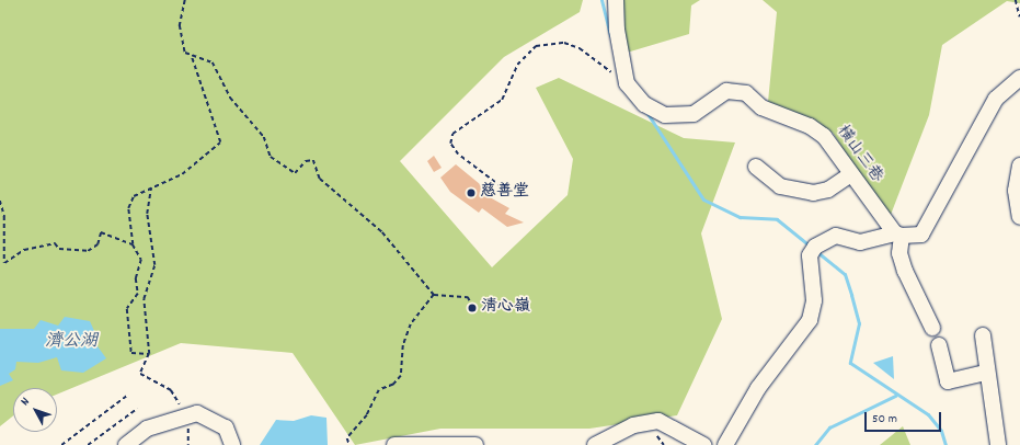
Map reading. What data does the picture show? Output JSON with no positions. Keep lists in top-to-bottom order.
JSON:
{
  "streets": {
    "lane": ["橫山三巷"]
  },
  "water": ["濟公湖"],
  "places": ["慈善堂", "清心嶺"],
  "scale_bar": "50 m",
  "north": "top left"
}
